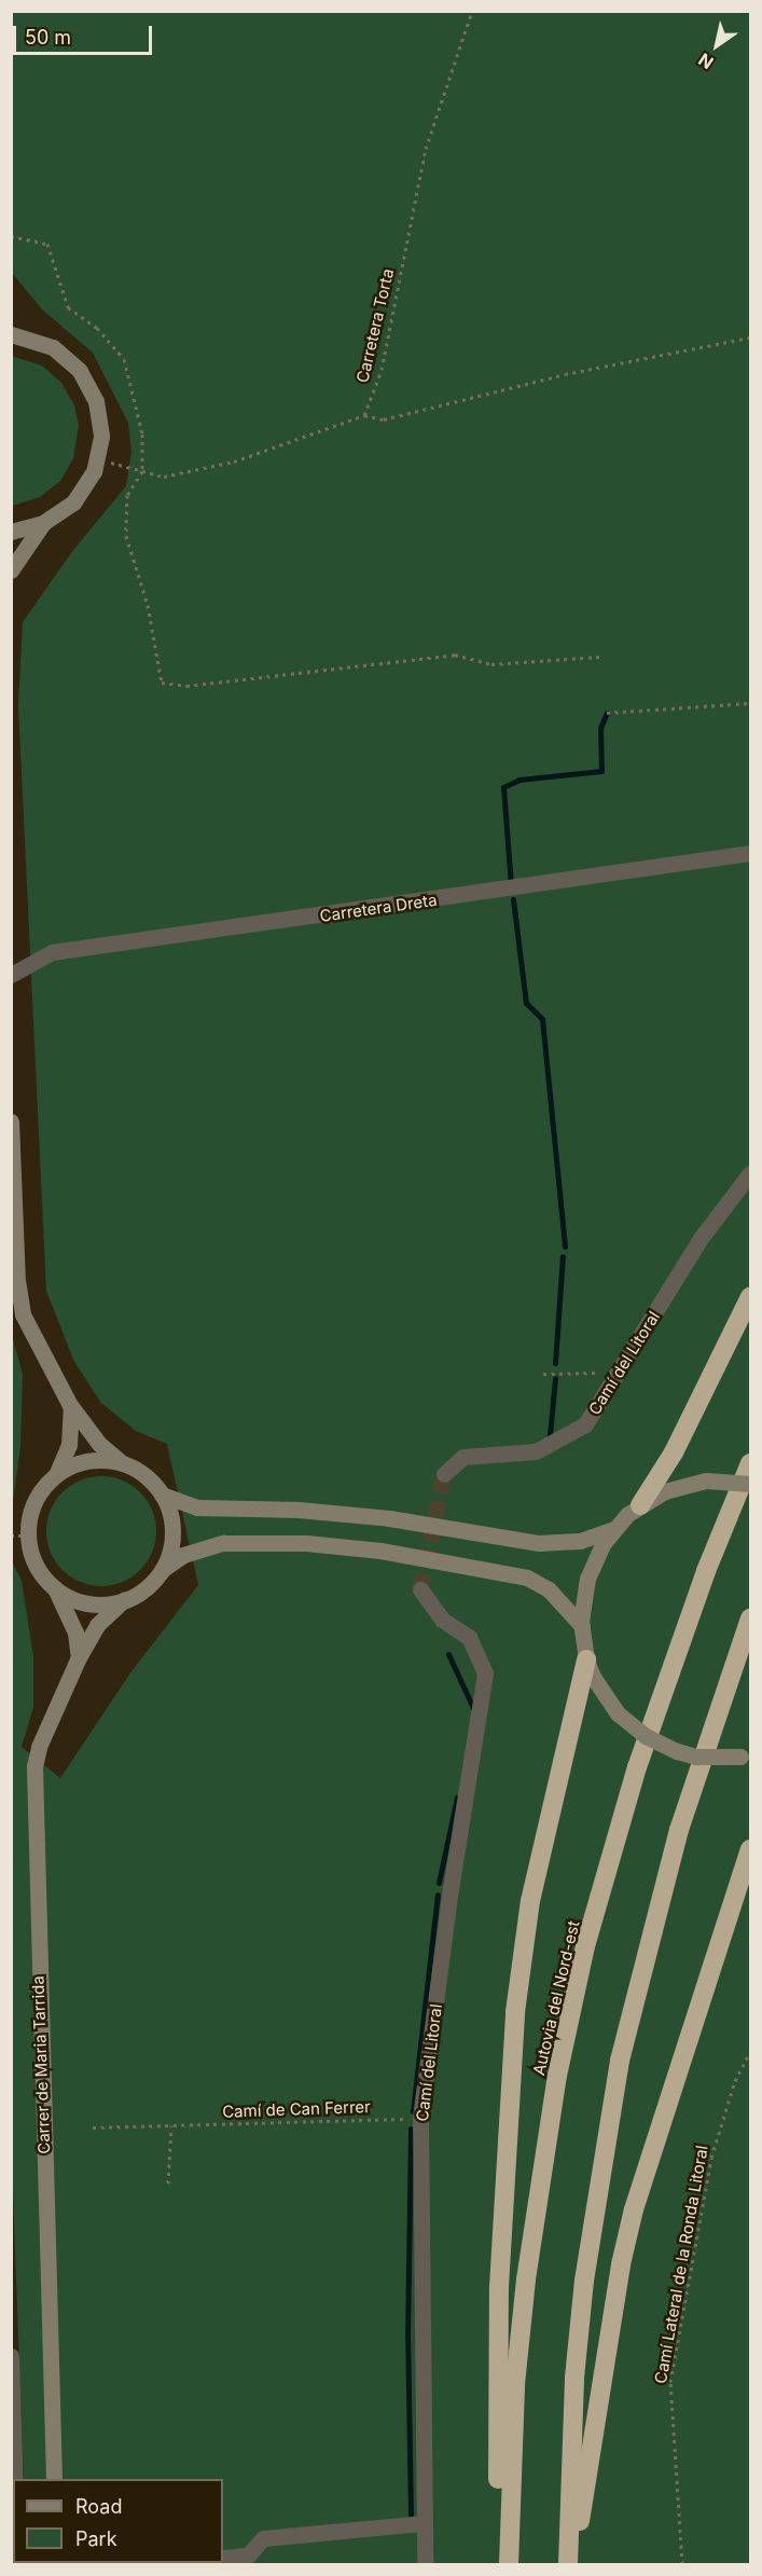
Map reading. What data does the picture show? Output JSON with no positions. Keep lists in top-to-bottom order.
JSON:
{
  "streets": {
    "highway": ["Autovia del Nord-est"],
    "main road": ["Carrer de Maria Tarrida"],
    "street": ["Carretera Dreta", "Camí del Litoral"],
    "path": ["Carretera Torta", "Camí de Can Ferrer", "Camí Lateral de la Ronda Litoral"]
  },
  "crossings": [
    ["Camí del Litoral", "Camí de Can Ferrer"]
  ],
  "legend": ["Road", "Park"],
  "scale_bar": "50 m",
  "north": "bottom left"
}
